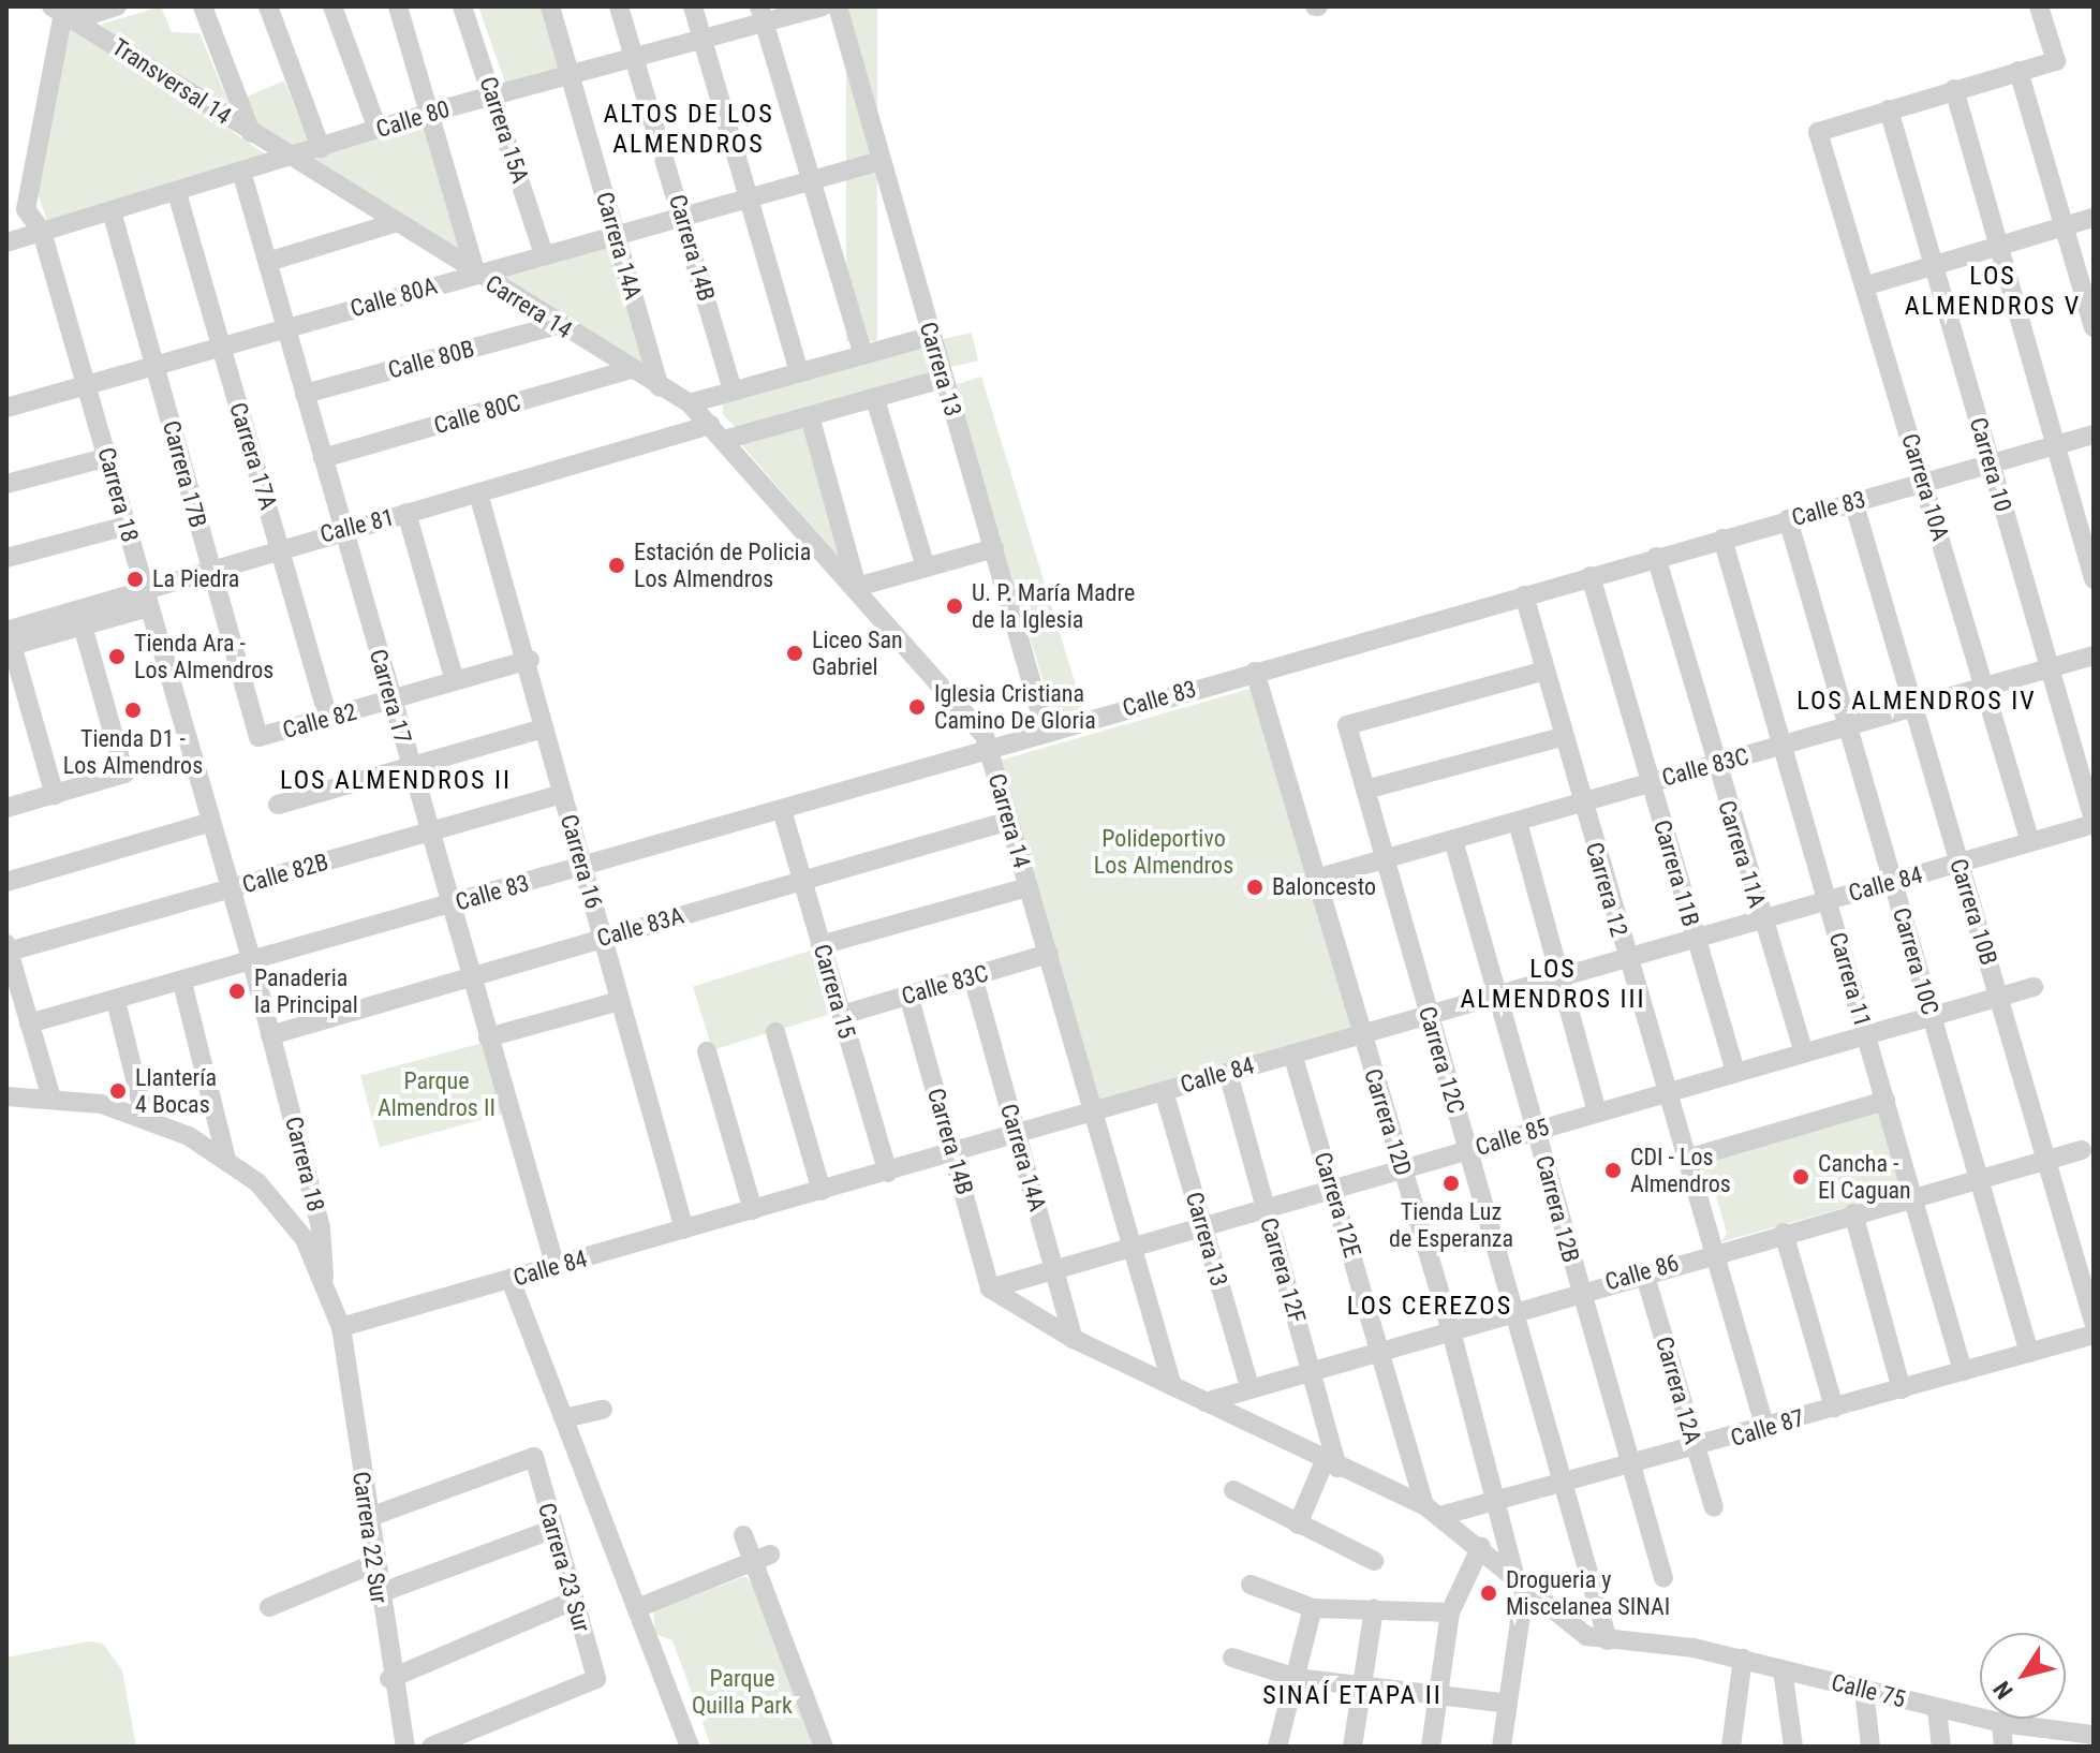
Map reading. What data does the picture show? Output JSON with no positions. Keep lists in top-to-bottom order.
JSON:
{
  "streets": {
    "street": [
      "Transversal 14",
      "Calle 80",
      "Carrera 15A",
      "Carrera 14A",
      "Carrera 14B",
      "Calle 80A",
      "Carrera 14",
      "Calle 80B",
      "Carrera 13",
      "Calle 80C",
      "Carrera 17A",
      "Carrera 10",
      "Carrera 17B",
      "Carrera 10A",
      "Carrera 18",
      "Calle 83",
      "Calle 81",
      "Carrera 17",
      "Calle 82",
      "Calle 83C",
      "Carrera 11A",
      "Carrera 16",
      "Calle 82B",
      "Carrera 11B",
      "Calle 84",
      "Carrera 12",
      "Carrera 10B",
      "Calle 83A",
      "Carrera 10C",
      "Carrera 11",
      "Carrera 15",
      "Carrera 12C",
      "Carrera 12D",
      "Calle 85",
      "Carrera 12E",
      "Carrera 12B",
      "Carrera 12F",
      "Calle 86",
      "Carrera 12A",
      "Calle 87",
      "Carrera 22 Sur",
      "Carrera 23 Sur",
      "Calle 75"
    ]
  },
  "crossings": [
    ["Transversal 14", "Calle 80"],
    ["Transversal 14", "Carrera 14"],
    ["Transversal 14", "Carrera 18"],
    ["Calle 80", "Carrera 15A"],
    ["Calle 80", "Carrera 14A"],
    ["Calle 80", "Carrera 14B"],
    ["Calle 80", "Carrera 14"],
    ["Calle 80", "Carrera 17A"],
    ["Calle 80", "Carrera 17B"],
    ["Calle 80", "Carrera 18"],
    ["Calle 80", "Carrera 17"],
    ["Carrera 15A", "Calle 80A"],
    ["Carrera 14A", "Calle 80A"],
    ["Carrera 14A", "Carrera 14"],
    ["Carrera 14A", "Calle 83C"],
    ["Carrera 14A", "Calle 84"],
    ["Carrera 14A", "Calle 85"],
    ["Carrera 14A", "Calle 75"],
    ["Carrera 14B", "Calle 80A"],
    ["Carrera 14B", "Calle 83C"],
    ["Carrera 14B", "Calle 84"],
    ["Carrera 14B", "Calle 85"],
    ["Carrera 14B", "Calle 75"],
    ["Calle 80A", "Carrera 14"],
    ["Calle 80A", "Carrera 13"],
    ["Calle 80A", "Carrera 17A"],
    ["Calle 80A", "Carrera 17B"],
    ["Calle 80A", "Carrera 18"],
    ["Calle 80A", "Carrera 17"],
    ["Carrera 14", "Calle 80B"],
    ["Carrera 14", "Calle 80C"],
    ["Carrera 14", "Calle 83"],
    ["Carrera 14", "Calle 81"],
    ["Carrera 14", "Calle 83C"],
    ["Carrera 14", "Calle 84"],
    ["Carrera 14", "Calle 83A"],
    ["Carrera 14", "Calle 85"],
    ["Carrera 14", "Calle 75"],
    ["Calle 80B", "Carrera 17"],
    ["Carrera 13", "Calle 83"],
    ["Carrera 13", "Calle 81"],
    ["Carrera 13", "Calle 84"],
    ["Carrera 13", "Calle 85"],
    ["Carrera 13", "Calle 86"],
    ["Calle 80C", "Carrera 17"],
    ["Carrera 17A", "Calle 81"],
    ["Carrera 17A", "Calle 82"],
    ["Carrera 10", "Carrera 10A"],
    ["Carrera 10", "Calle 83"],
    ["Carrera 10", "Calle 83C"],
    ["Carrera 10", "Calle 84"],
    ["Carrera 17B", "Calle 81"],
    ["Carrera 17B", "Calle 82"],
    ["Carrera 10A", "Calle 83"],
    ["Carrera 10A", "Calle 83C"],
    ["Carrera 10A", "Calle 84"],
    ["Carrera 18", "Calle 83"],
    ["Carrera 18", "Calle 81"],
    ["Carrera 18", "Calle 82B"],
    ["Carrera 18", "Calle 83A"],
    ["Carrera 18", "Carrera 22 Sur"],
    ["Calle 83", "Carrera 17"],
    ["Calle 83", "Carrera 11A"],
    ["Calle 83", "Carrera 16"],
    ["Calle 83", "Carrera 11B"],
    ["Calle 83", "Carrera 12"],
    ["Calle 83", "Carrera 10B"],
    ["Calle 83", "Carrera 10C"],
    ["Calle 83", "Carrera 11"],
    ["Calle 83", "Carrera 15"],
    ["Calle 83", "Carrera 12D"],
    ["Calle 81", "Carrera 17"],
    ["Calle 81", "Carrera 16"],
    ["Carrera 17", "Calle 82"],
    ["Carrera 17", "Calle 82B"],
    ["Carrera 17", "Calle 84"],
    ["Carrera 17", "Calle 83A"],
    ["Calle 82", "Carrera 16"],
    ["Calle 83C", "Carrera 11A"],
    ["Calle 83C", "Carrera 11B"],
    ["Calle 83C", "Carrera 12"],
    ["Calle 83C", "Carrera 10B"],
    ["Calle 83C", "Carrera 10C"],
    ["Calle 83C", "Carrera 11"],
    ["Calle 83C", "Carrera 15"],
    ["Calle 83C", "Carrera 12C"],
    ["Calle 83C", "Carrera 12D"],
    ["Calle 83C", "Carrera 12B"],
    ["Carrera 11A", "Calle 84"],
    ["Carrera 11A", "Calle 85"],
    ["Carrera 16", "Calle 82B"],
    ["Carrera 16", "Calle 84"],
    ["Carrera 16", "Calle 83A"],
    ["Carrera 11B", "Calle 84"],
    ["Carrera 11B", "Calle 85"],
    ["Calle 84", "Carrera 12"],
    ["Calle 84", "Carrera 10B"],
    ["Calle 84", "Carrera 10C"],
    ["Calle 84", "Carrera 11"],
    ["Calle 84", "Carrera 15"],
    ["Calle 84", "Carrera 12C"],
    ["Calle 84", "Carrera 12D"],
    ["Calle 84", "Carrera 12E"],
    ["Calle 84", "Carrera 12B"],
    ["Calle 84", "Carrera 12F"],
    ["Calle 84", "Carrera 22 Sur"],
    ["Carrera 12", "Carrera 12C"],
    ["Carrera 12", "Calle 85"],
    ["Carrera 12", "Calle 86"],
    ["Carrera 12", "Calle 87"],
    ["Carrera 10B", "Calle 85"],
    ["Carrera 10B", "Calle 86"],
    ["Calle 83A", "Carrera 15"],
    ["Carrera 10C", "Calle 85"],
    ["Carrera 10C", "Calle 86"],
    ["Carrera 10C", "Calle 87"],
    ["Carrera 11", "Calle 85"],
    ["Carrera 11", "Calle 86"],
    ["Carrera 11", "Calle 87"],
    ["Carrera 12C", "Calle 85"],
    ["Carrera 12C", "Calle 86"],
    ["Carrera 12C", "Calle 87"],
    ["Carrera 12C", "Calle 75"],
    ["Carrera 12D", "Calle 85"],
    ["Carrera 12D", "Calle 86"],
    ["Carrera 12D", "Calle 87"],
    ["Carrera 12D", "Calle 75"],
    ["Calle 85", "Carrera 12E"],
    ["Calle 85", "Carrera 12B"],
    ["Calle 85", "Carrera 12F"],
    ["Calle 85", "Calle 75"],
    ["Carrera 12E", "Calle 86"],
    ["Carrera 12E", "Calle 87"],
    ["Carrera 12E", "Calle 75"],
    ["Carrera 12B", "Calle 86"],
    ["Carrera 12B", "Calle 87"],
    ["Carrera 12F", "Calle 86"],
    ["Carrera 12F", "Calle 75"],
    ["Calle 86", "Carrera 12A"],
    ["Calle 86", "Calle 75"],
    ["Carrera 12A", "Calle 87"],
    ["Calle 87", "Calle 75"],
    ["Carrera 22 Sur", "Carrera 23 Sur"]
  ],
  "districts": [
    "ALTOS DE LOS ALMENDROS",
    "LOS ALMENDROS V",
    "LOS ALMENDROS IV",
    "LOS ALMENDROS II",
    "LOS ALMENDROS III",
    "LOS CEREZOS",
    "SINAÍ ETAPA II"
  ],
  "parks": ["Polideportivo Los Almendros", "Parque Almendros II", "Parque Quilla Park"],
  "places": [
    "Estación de Policia Los Almendros",
    "La Piedra",
    "U. P. María Madre de la Iglesia",
    "Liceo San Gabriel",
    "Tienda Ara - Los Almendros",
    "Iglesia Cristiana Camino De Gloria",
    "Tienda D1 - Los Almendros",
    "Baloncesto",
    "Panaderia la Principal",
    "Llantería 4 Bocas",
    "CDI - Los Almendros",
    "Cancha - El Caguan",
    "Tienda Luz de Esperanza",
    "Drogueria y Miscelanea SINAI"
  ],
  "north": "bottom left"
}
